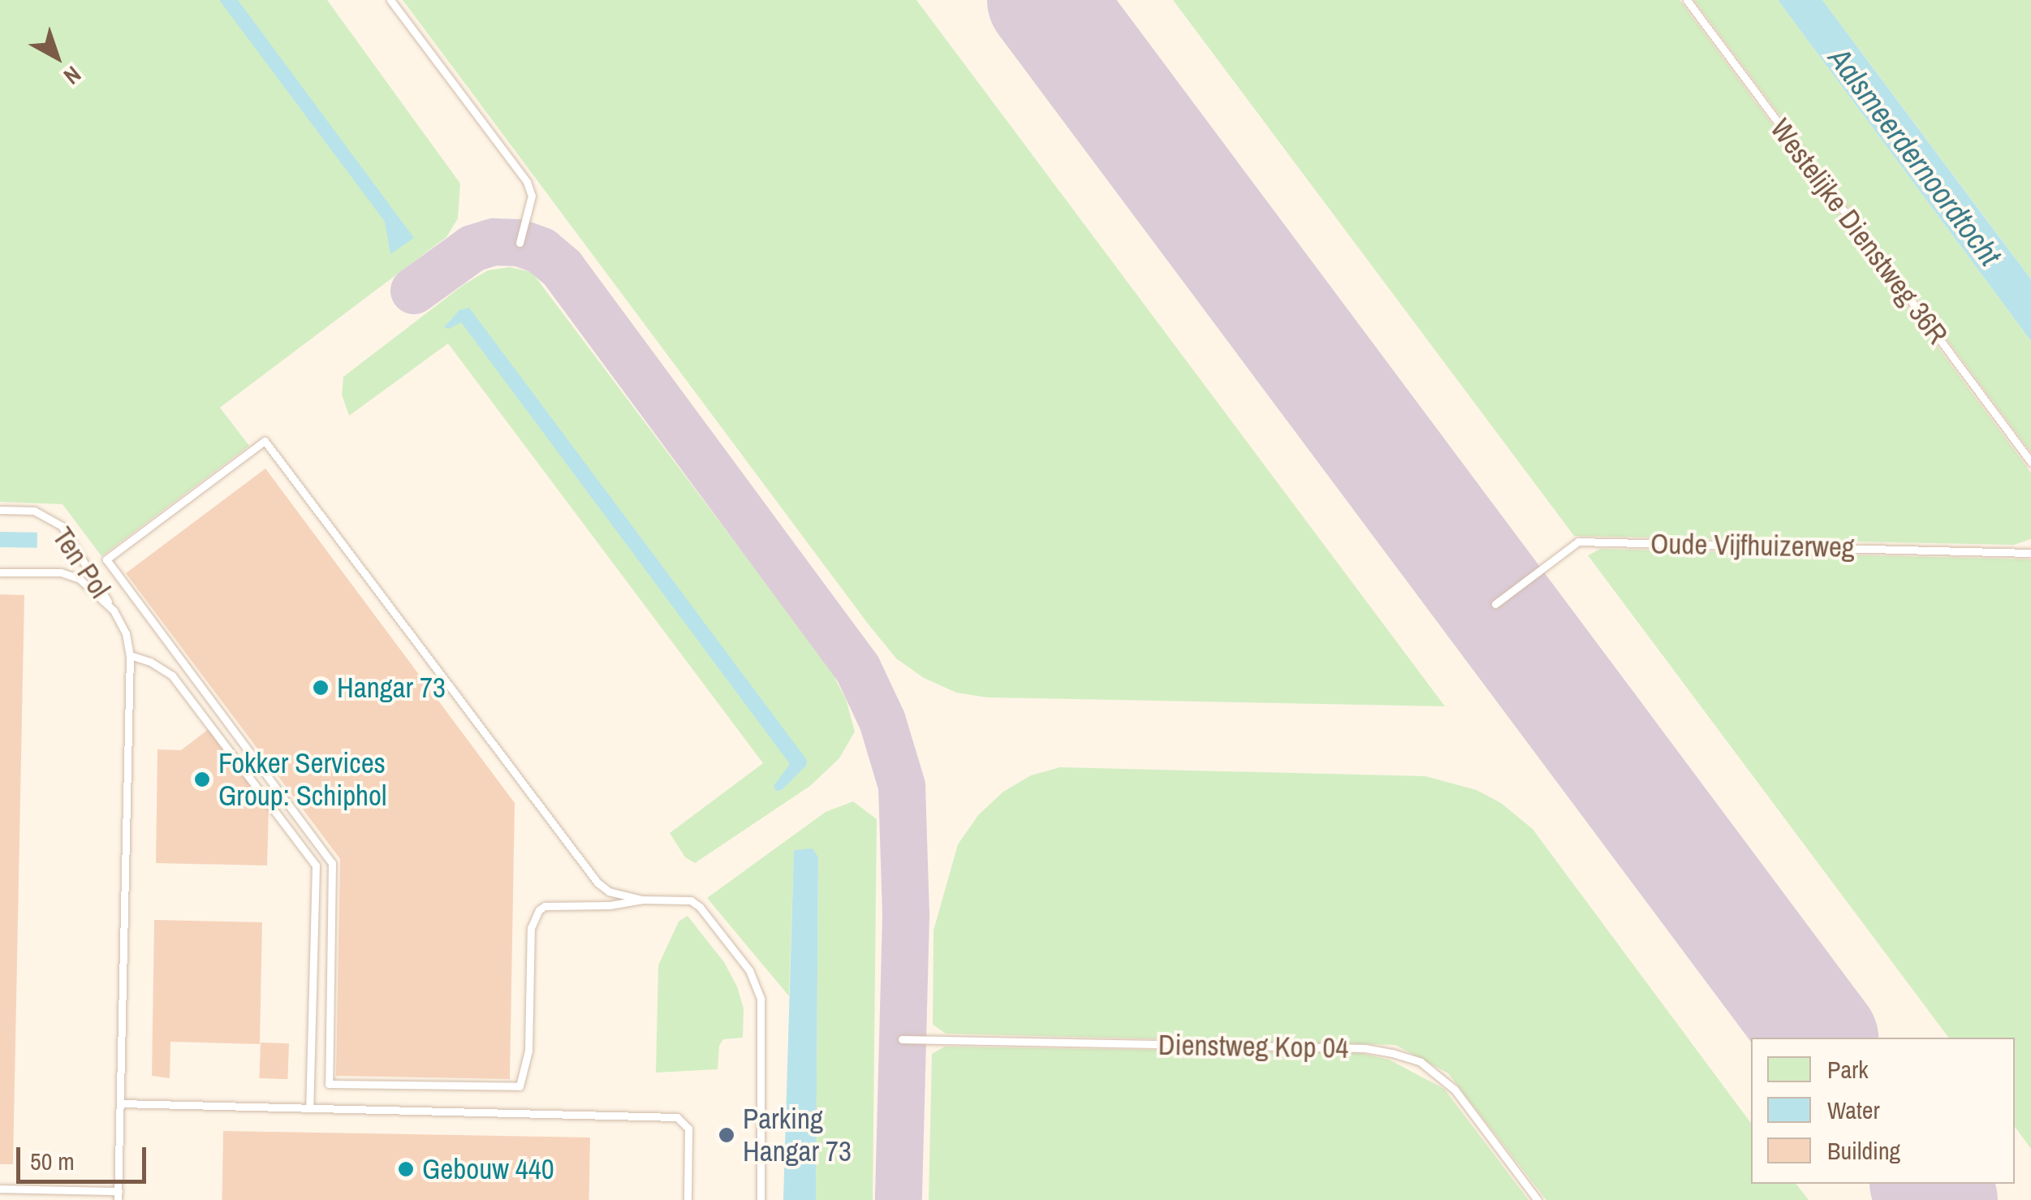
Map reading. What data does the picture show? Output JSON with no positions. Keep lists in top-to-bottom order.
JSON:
{
  "streets": {
    "lane": [
      "Westelijke Dienstweg 36R",
      "Oude Vijfhuizerweg",
      "Ten Pol",
      "Dienstweg Kop 04"
    ]
  },
  "water": ["Aalsmeerdernoordtocht"],
  "places": [
    "Hangar 73",
    "Fokker Services Group: Schiphol",
    "Parking Hangar 73",
    "Gebouw 440"
  ],
  "legend": ["Park", "Water", "Building"],
  "scale_bar": "50 m",
  "north": "bottom right"
}
